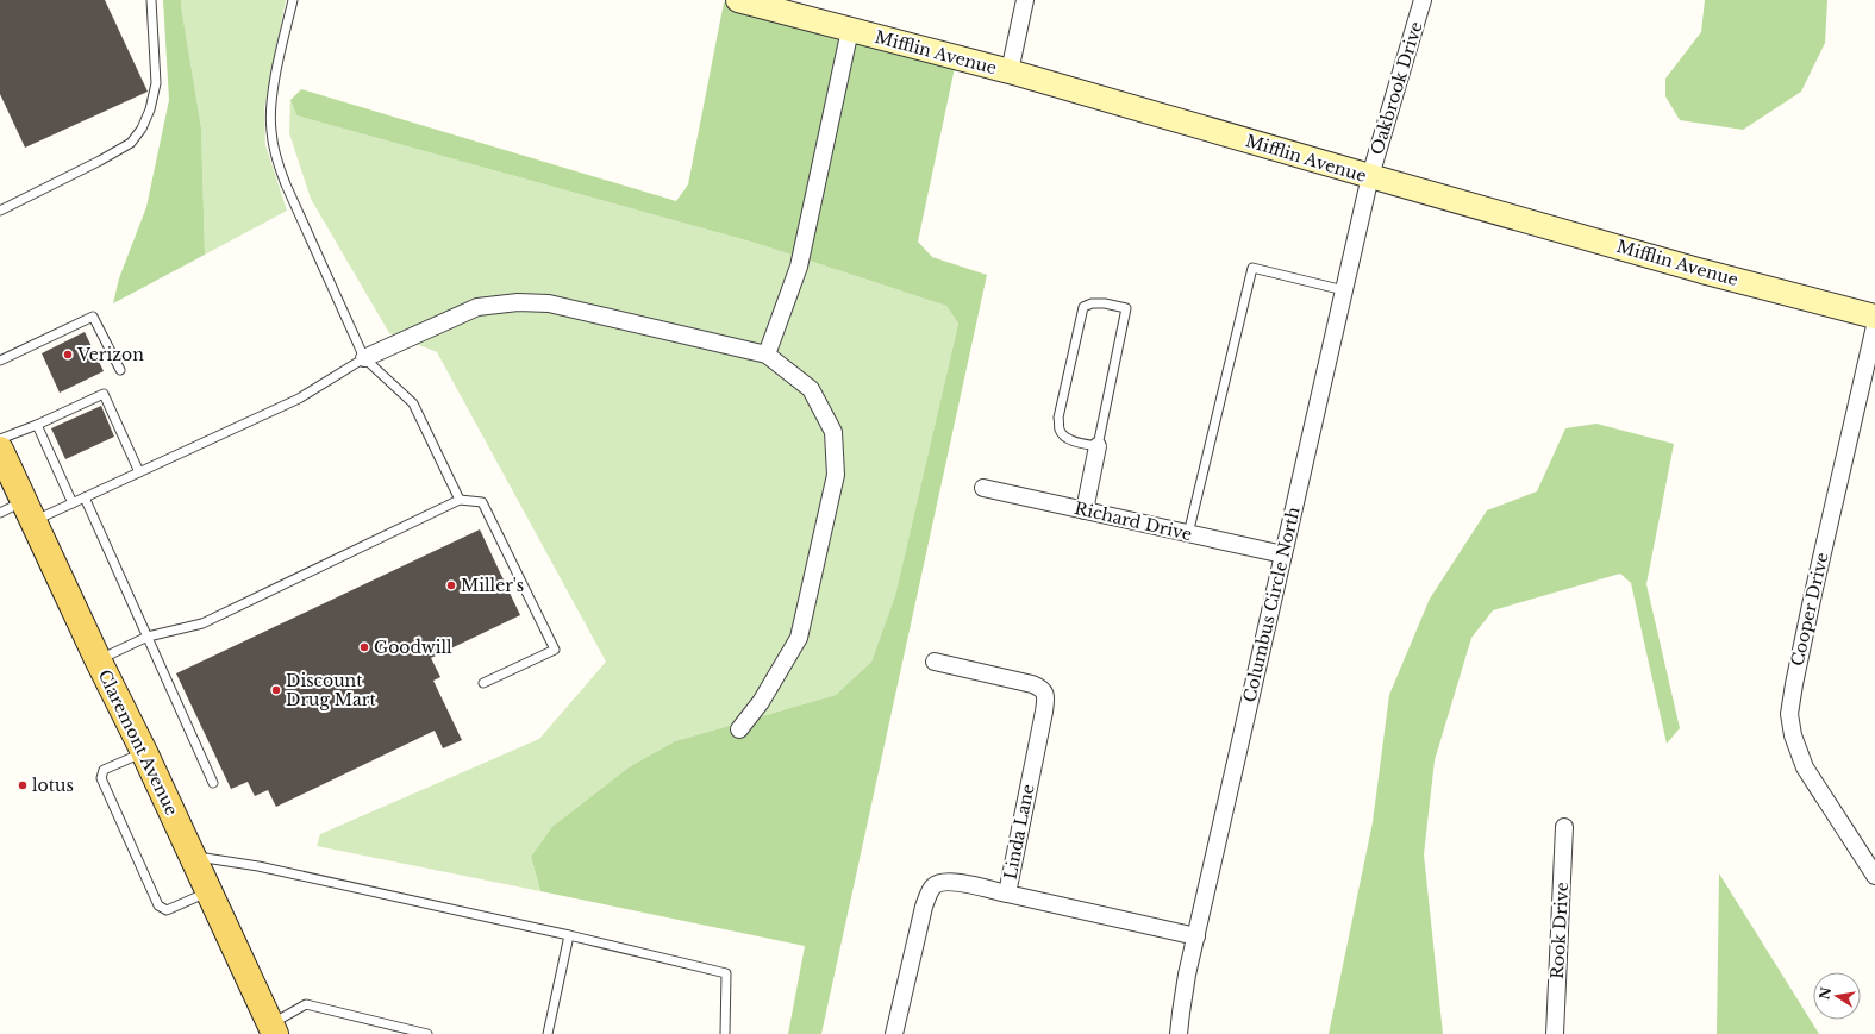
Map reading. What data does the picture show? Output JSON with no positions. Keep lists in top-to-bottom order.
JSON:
{
  "streets": {
    "main road": ["Claremont Avenue"],
    "street": [
      "Mifflin Avenue",
      "Oakbrook Drive",
      "Richard Drive",
      "Columbus Circle North",
      "Cooper Drive",
      "Linda Lane",
      "Rook Drive"
    ]
  },
  "crossings": [
    ["Mifflin Avenue", "Oakbrook Drive"],
    ["Mifflin Avenue", "Columbus Circle North"],
    ["Oakbrook Drive", "Columbus Circle North"],
    ["Richard Drive", "Columbus Circle North"],
    ["Columbus Circle North", "Linda Lane"]
  ],
  "places": [
    "Verizon",
    "Miller's",
    "Goodwill",
    "Discount Drug Mart",
    "lotus"
  ],
  "north": "left"
}
